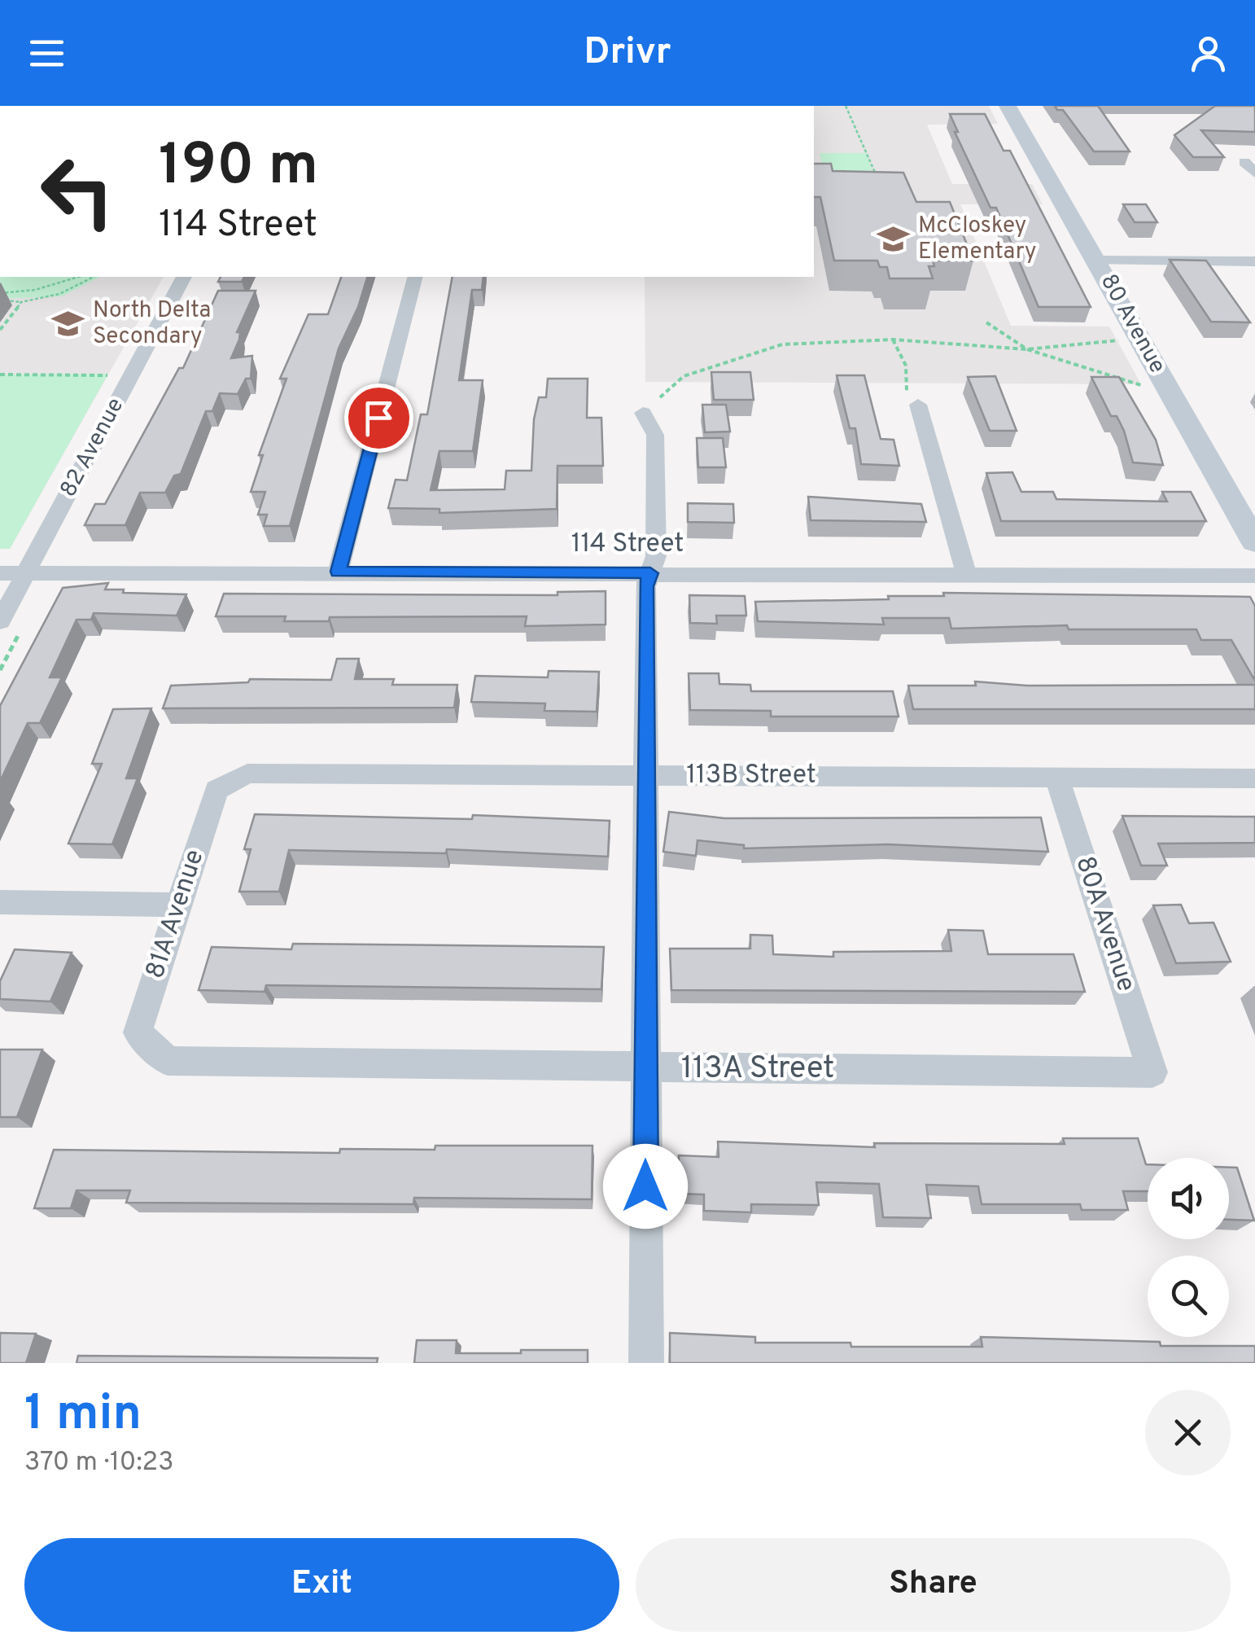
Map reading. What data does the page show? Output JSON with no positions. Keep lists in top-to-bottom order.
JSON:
{
  "streets": {
    "street": [
      "80 Avenue",
      "82 Avenue",
      "114 Street",
      "113B Street",
      "81A Avenue",
      "80A Avenue",
      "113A Street"
    ]
  },
  "crossings": [
    ["82 Avenue", "114 Street"],
    ["113B Street", "81A Avenue"],
    ["113B Street", "80A Avenue"],
    ["81A Avenue", "113A Street"],
    ["80A Avenue", "113A Street"]
  ],
  "places": {
    "school or university": ["McCloskey Elementary", "North Delta Secondary"]
  },
  "page": {
    "header": "Drivr",
    "turn": ["190 m", "114 Street"],
    "heading": ["1 min", "370 m · 10:23"],
    "buttons": ["Exit", "Share"]
  }
}
